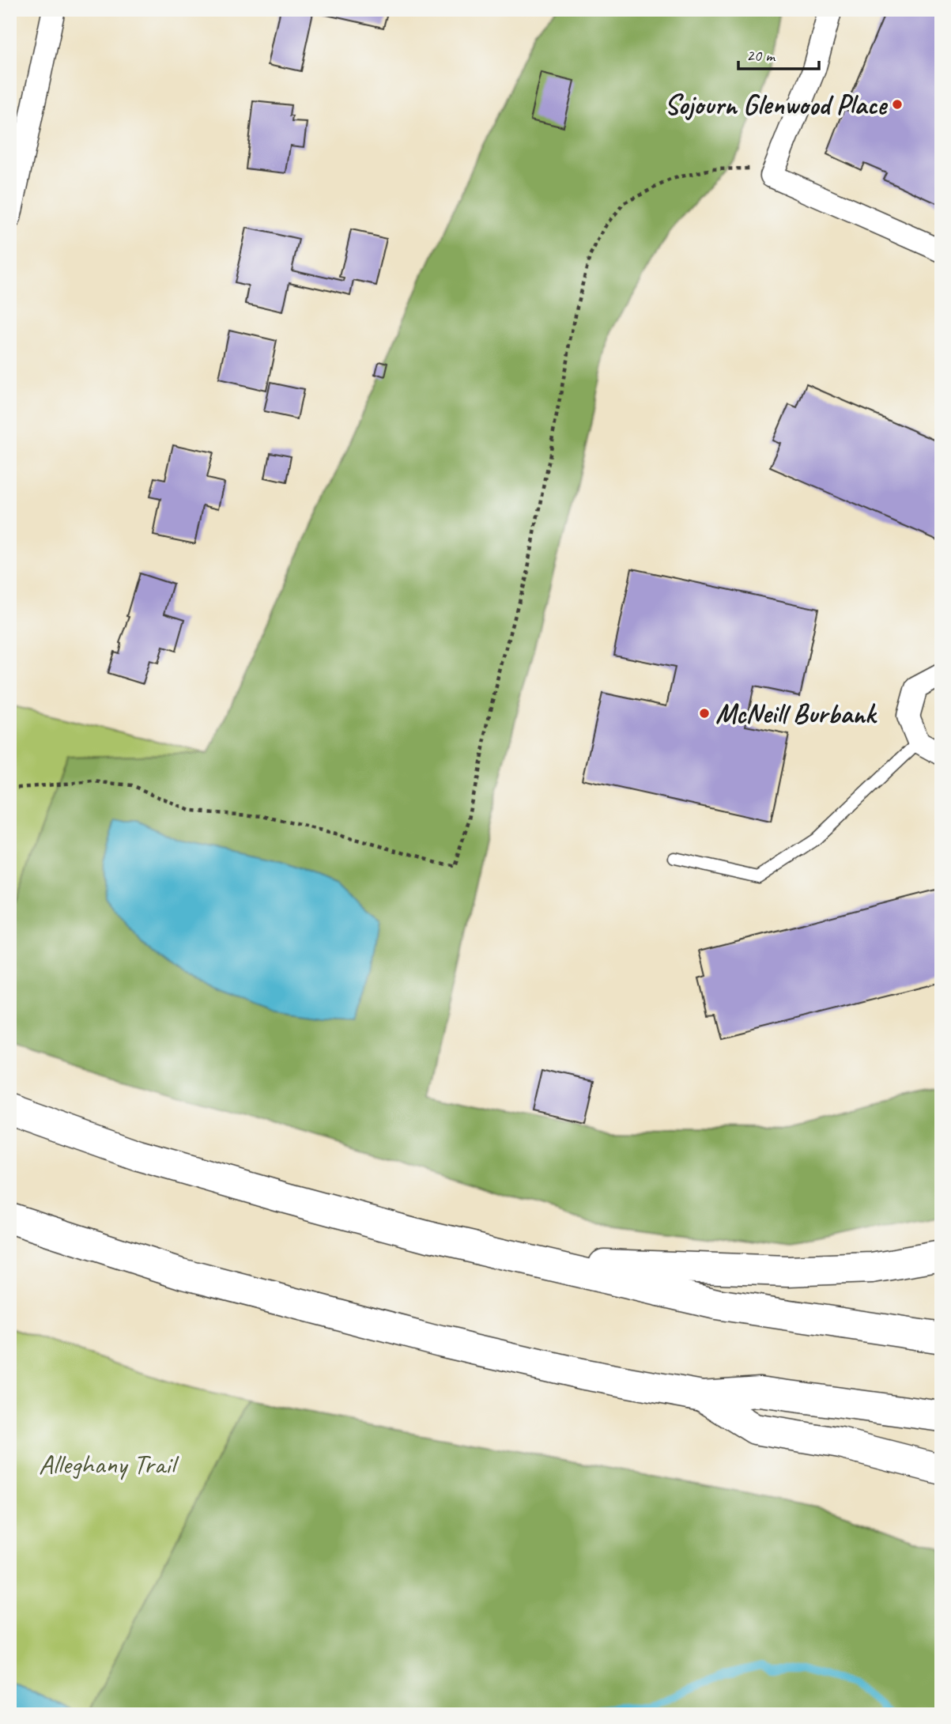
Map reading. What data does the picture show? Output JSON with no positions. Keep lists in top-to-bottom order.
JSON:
{
  "parks": ["Alleghany Trail"],
  "places": ["Sojourn Glenwood Place", "McNeill Burbank"],
  "scale_bar": "20 m"
}
